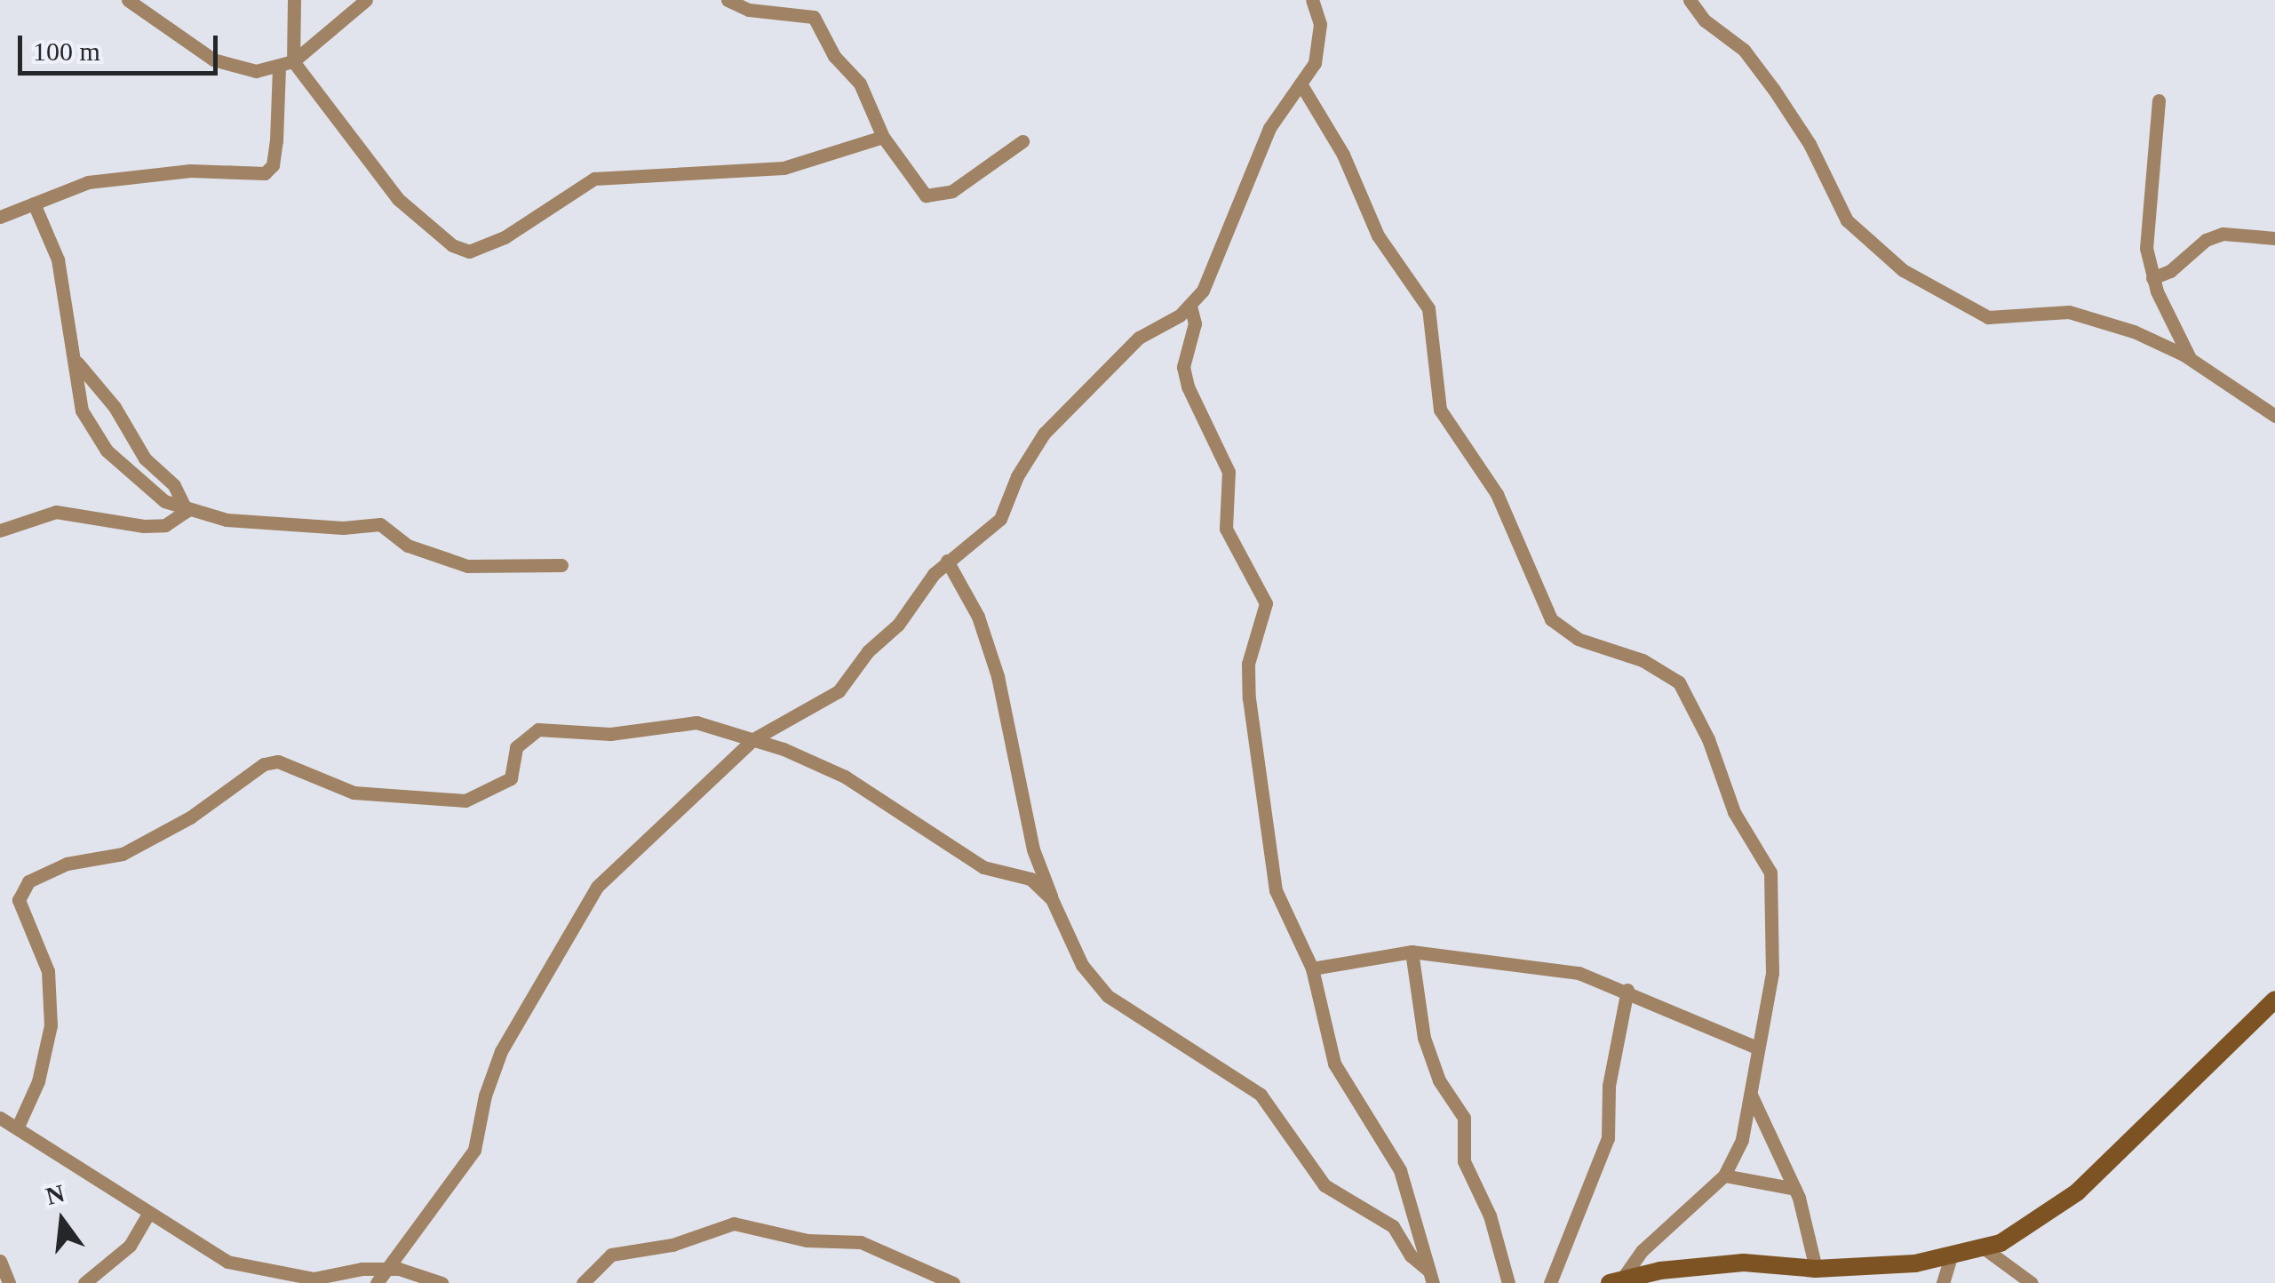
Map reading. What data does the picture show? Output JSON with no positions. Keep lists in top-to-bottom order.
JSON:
{
  "scale_bar": "100 m",
  "north": "top"
}
